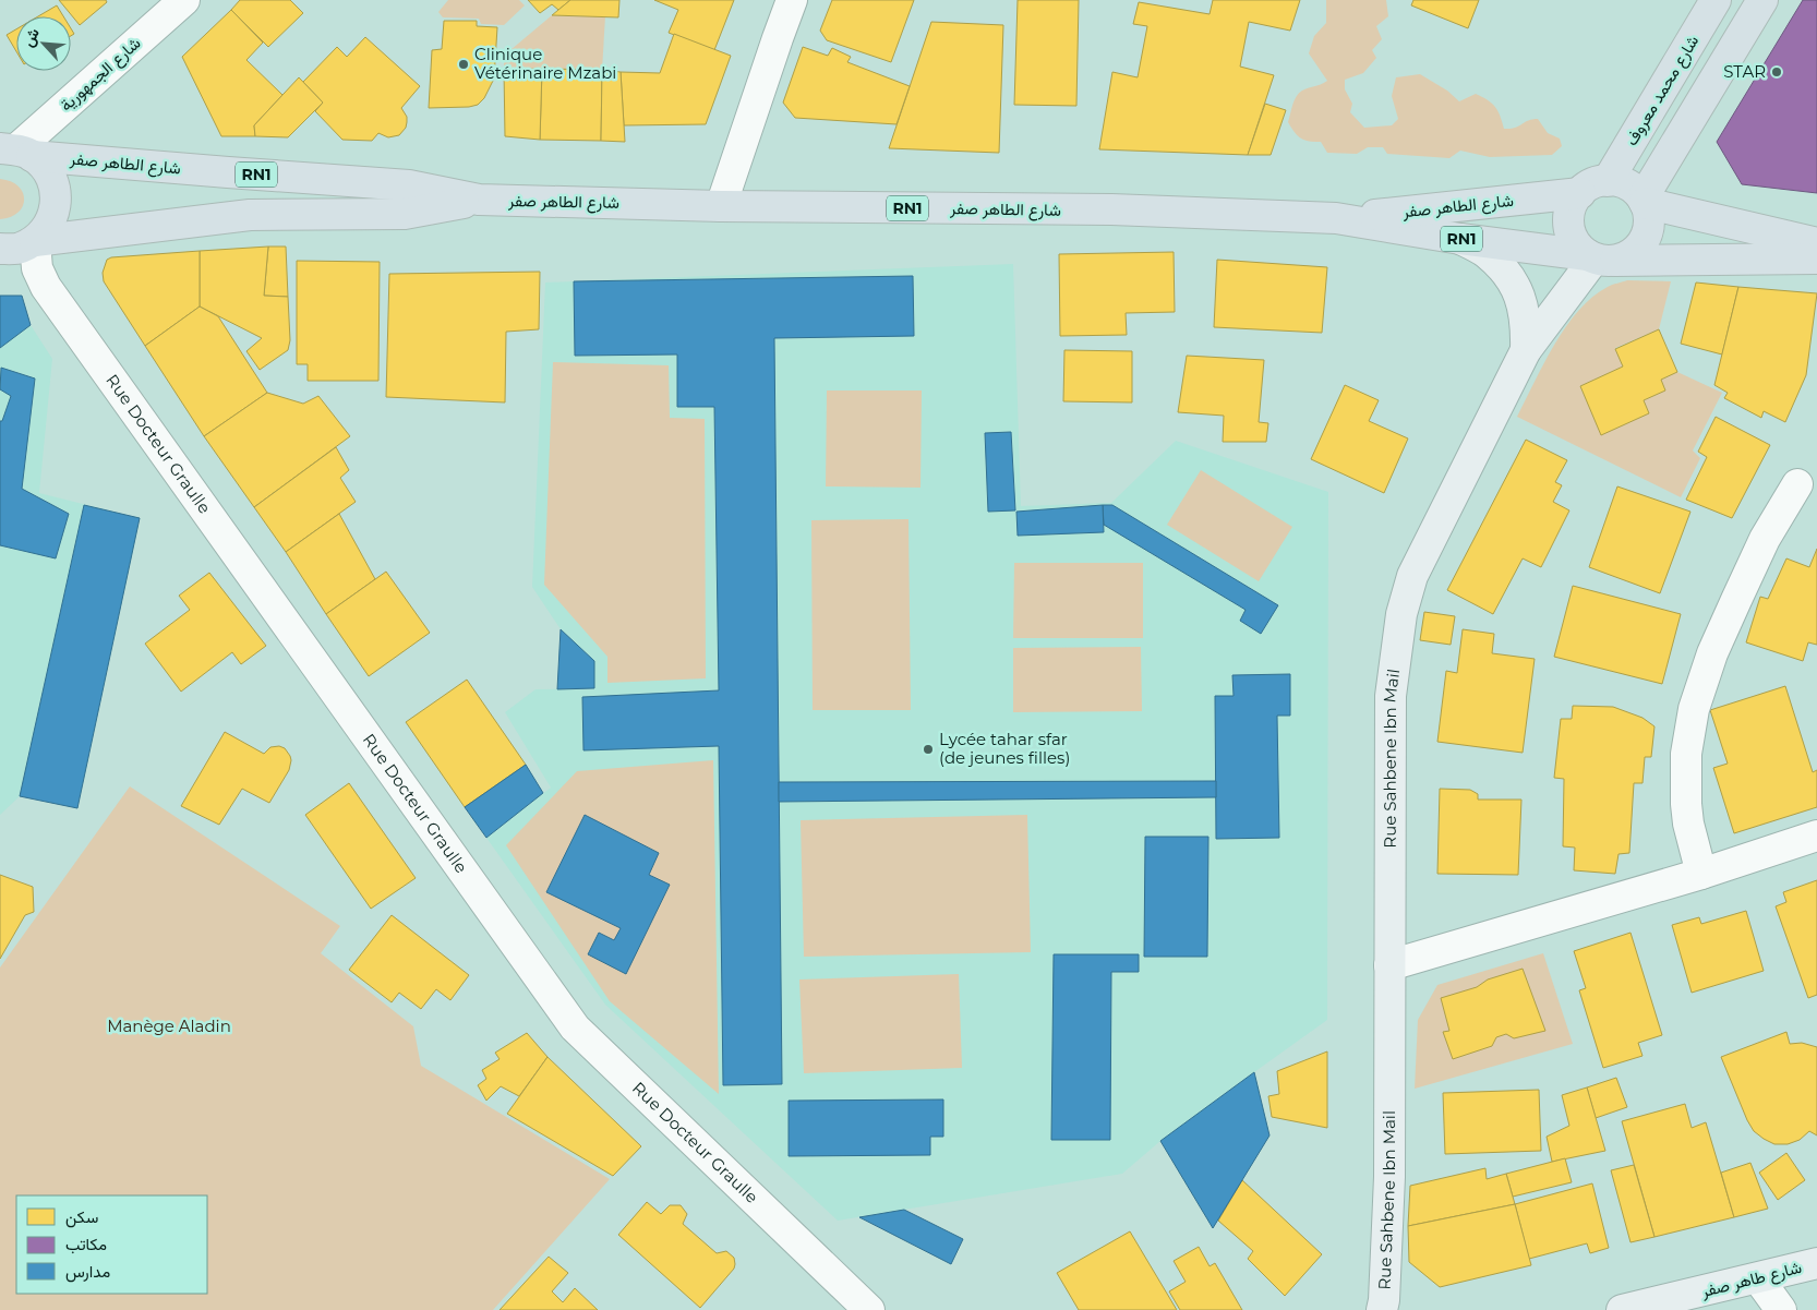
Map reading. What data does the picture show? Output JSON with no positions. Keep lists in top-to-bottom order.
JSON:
{
  "streets": {
    "main road": ["شارع محمد معروف", "شارع الطاهر صفر", "RN1"],
    "street": [
      "شارع الجمهورية",
      "Rue Docteur Graulle",
      "Rue Sahbene Ibn Mail",
      "شارع طاهر صفر"
    ]
  },
  "crossings": [
    ["شارع الجمهورية", "شارع الطاهر صفر"],
    ["شارع محمد معروف", "شارع الطاهر صفر"],
    ["شارع محمد معروف", "RN1"],
    ["شارع محمد معروف", "Rue Sahbene Ibn Mail"],
    ["شارع الطاهر صفر", "RN1"],
    ["شارع الطاهر صفر", "Rue Docteur Graulle"],
    ["شارع الطاهر صفر", "Rue Sahbene Ibn Mail"],
    ["RN1", "Rue Docteur Graulle"],
    ["RN1", "Rue Sahbene Ibn Mail"]
  ],
  "parks": ["Manège Aladin"],
  "places": ["Clinique Vétérinaire Mzabi", "STAR", "Lycée tahar sfar (de jeunes filles)"],
  "legend": ["سكن", "مكاتب", "مدارس"],
  "north": "top left"
}
